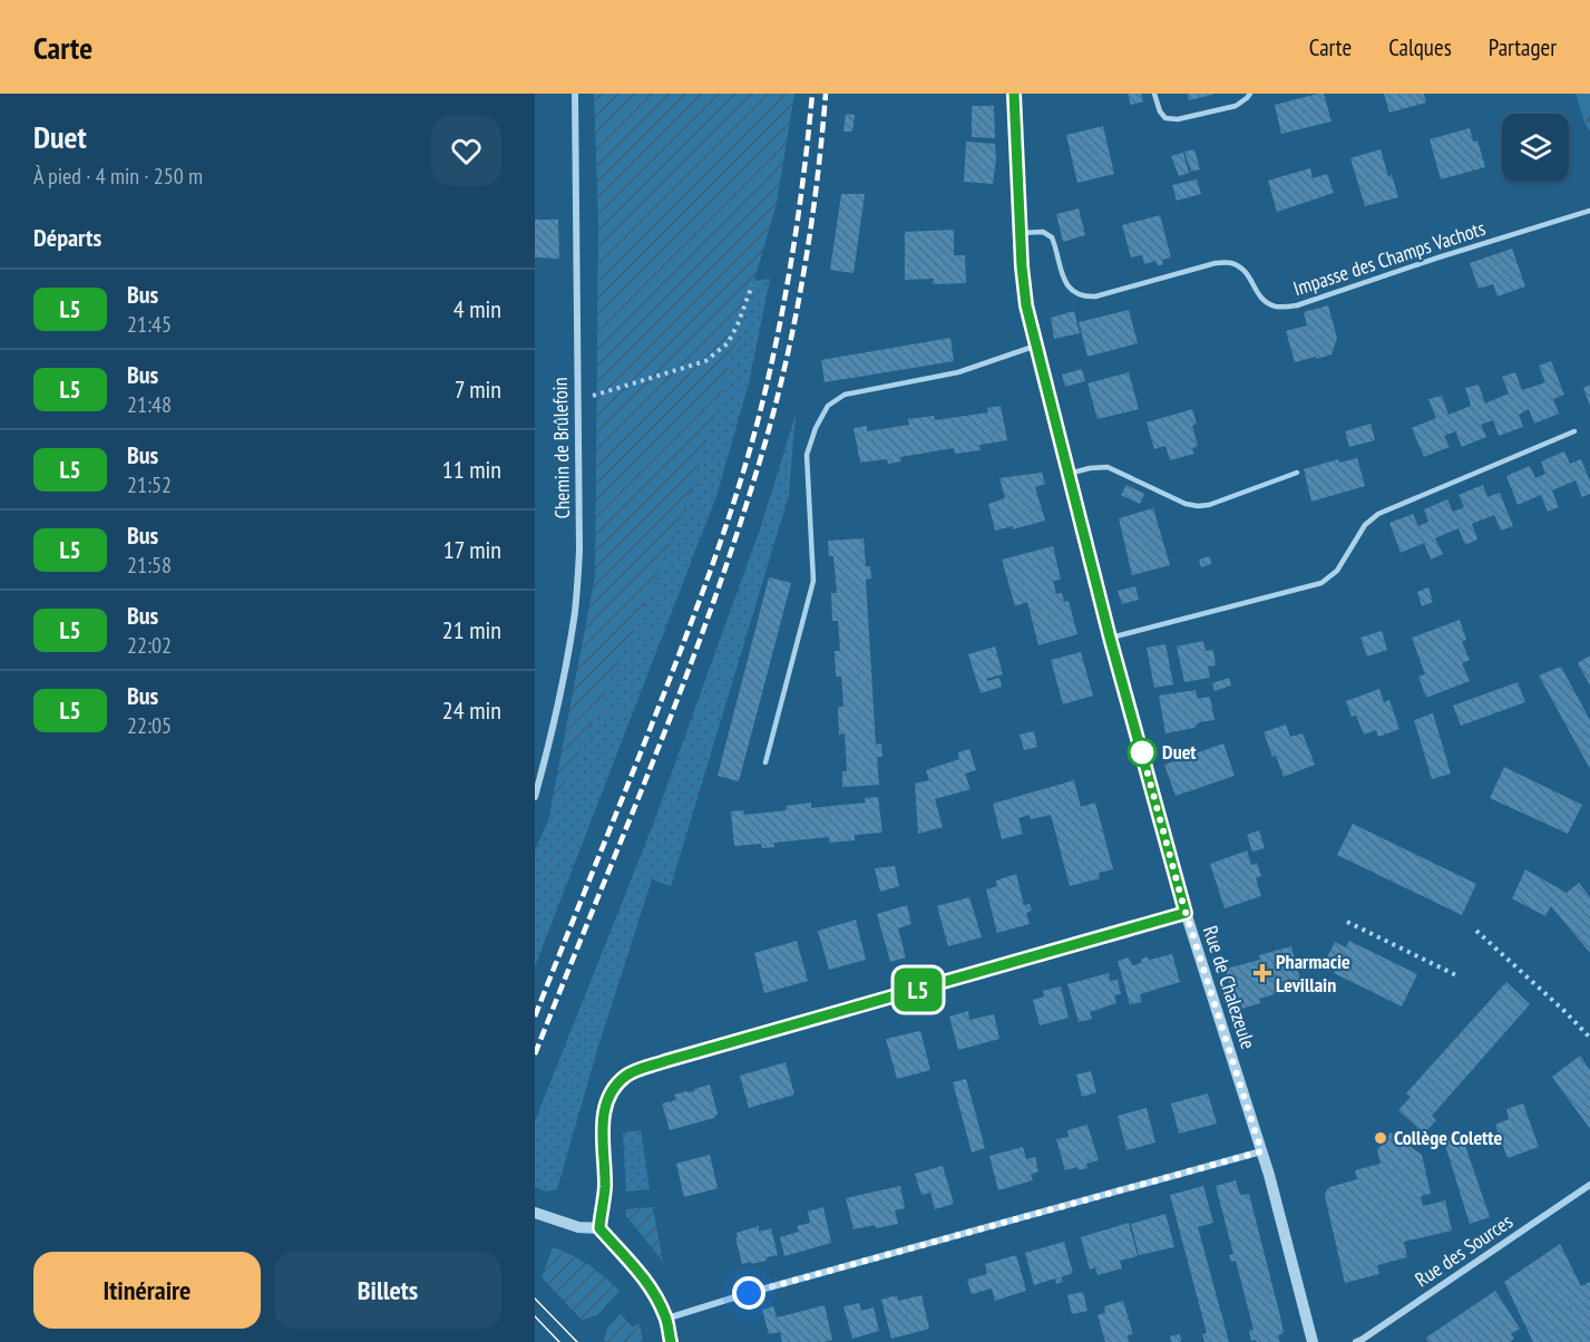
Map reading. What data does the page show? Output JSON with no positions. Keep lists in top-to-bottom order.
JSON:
{
  "streets": {
    "street": ["Chemin de Brûlefoin", "Rue de Chalezeule", "Rue des Sources"],
    "lane": ["Impasse des Champs Vachots"]
  },
  "crossings": [
    ["Impasse des Champs Vachots", "Rue de Chalezeule"]
  ],
  "places": {
    "other": ["Duet", "Collège Colette"],
    "health": ["Pharmacie Levillain"]
  },
  "lines": ["bus line L5"],
  "page": {
    "header": "Carte",
    "nav": ["Carte", "Calques", "Partager"],
    "heading": [
      ["Duet", "À pied · 4 min · 250 m"],
      "Départs"
    ],
    "on_map": "L5",
    "list": [
      {
        "mark": "L5",
        "name": "Bus",
        "note": "21:45",
        "value": "4 min"
      },
      {
        "mark": "L5",
        "name": "Bus",
        "note": "21:48",
        "value": "7 min"
      },
      {
        "mark": "L5",
        "name": "Bus",
        "note": "21:52",
        "value": "11 min"
      },
      {
        "mark": "L5",
        "name": "Bus",
        "note": "21:58",
        "value": "17 min"
      },
      {
        "mark": "L5",
        "name": "Bus",
        "note": "22:02",
        "value": "21 min"
      },
      {
        "mark": "L5",
        "name": "Bus",
        "note": "22:05",
        "value": "24 min"
      }
    ],
    "buttons": ["Itinéraire", "Billets"]
  }
}
